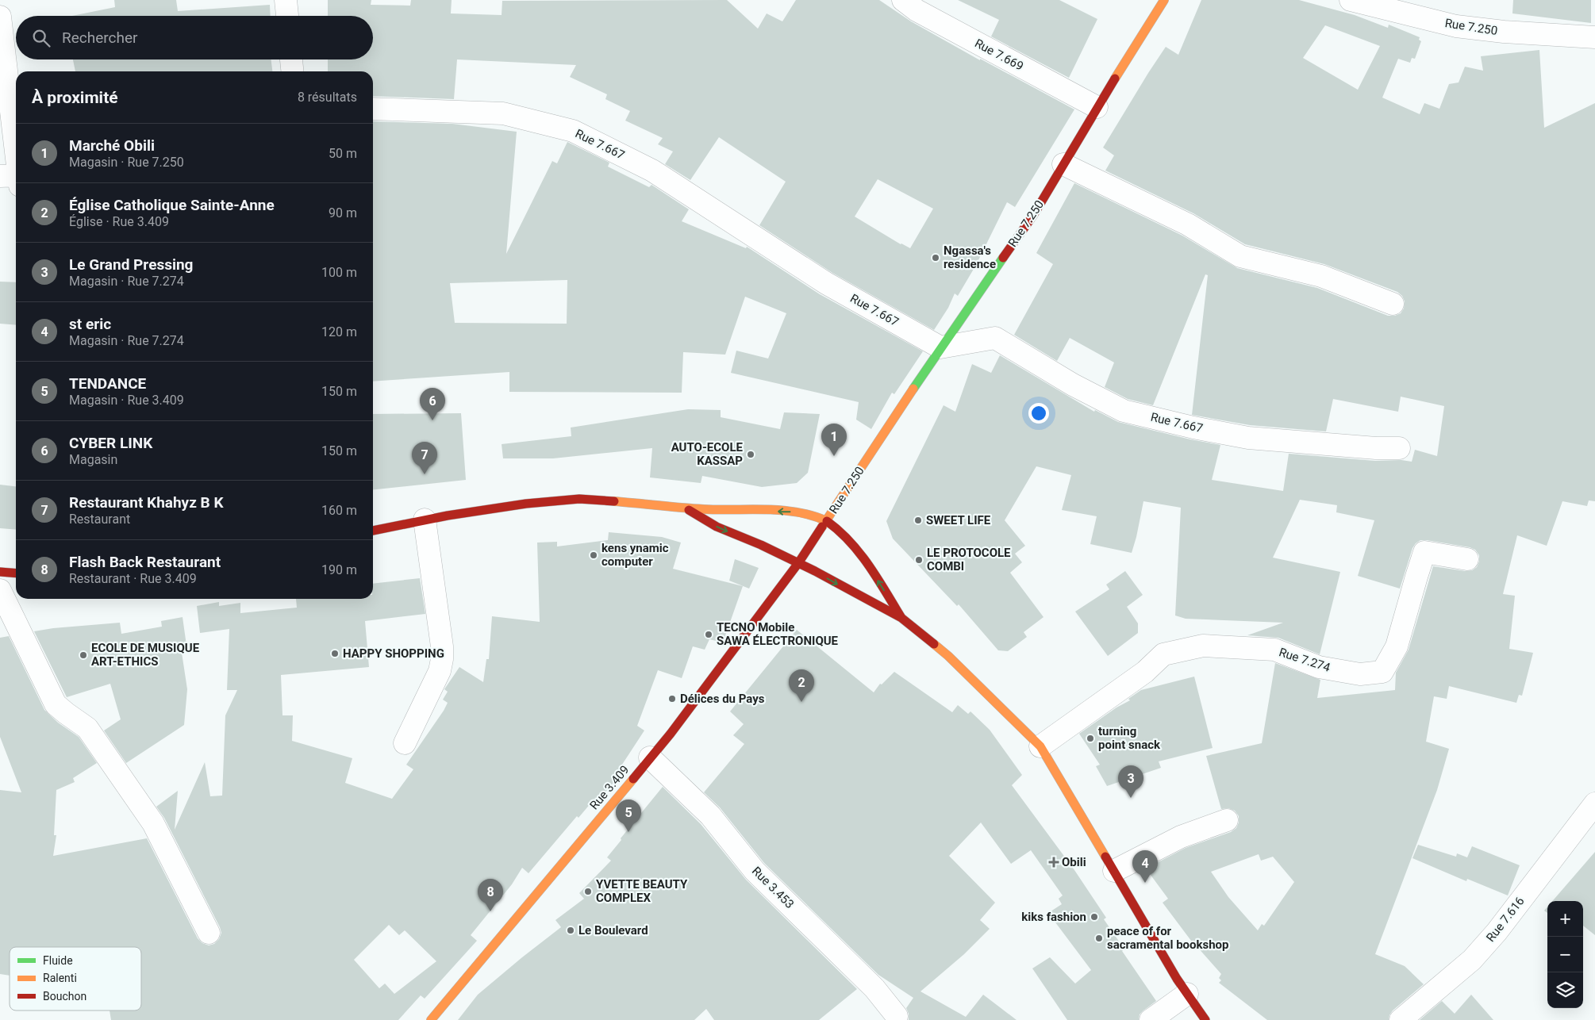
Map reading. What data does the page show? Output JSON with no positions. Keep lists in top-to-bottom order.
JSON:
{
  "streets": {
    "main road": ["Rue 7.250", "Rue 3.409"],
    "street": [
      "Rue 7.669",
      "Rue 7.667",
      "Rue 7.274",
      "Rue 3.453",
      "Rue 7.616"
    ]
  },
  "crossings": [
    ["Rue 7.250", "Rue 7.669"],
    ["Rue 7.250", "Rue 7.667"],
    ["Rue 7.250", "Rue 3.409"],
    ["Rue 3.409", "Rue 3.453"]
  ],
  "places": {
    "other": [
      "Ngassa's residence",
      "AUTO-ECOLE KASSAP",
      "SWEET LIFE",
      "kens ynamic computer",
      "LE PROTOCOLE COMBI",
      "TECNO Mobile SAWA ÉLECTRONIQUE",
      "HAPPY SHOPPING",
      "ECOLE DE MUSIQUE ART-ETHICS",
      "Délices du Pays",
      "turning point snack",
      "YVETTE BEAUTY COMPLEX",
      "kiks fashion",
      "Le Boulevard",
      "peace of for sacramental bookshop"
    ],
    "health": ["Obili"]
  },
  "legend": ["Fluide", "Ralenti", "Bouchon"],
  "page": {
    "search": "Rechercher",
    "heading": ["À proximité", "8 résultats"],
    "list": [
      {
        "mark": "1",
        "name": "Marché Obili",
        "note": "Magasin · Rue 7.250",
        "value": "50 m"
      },
      {
        "mark": "2",
        "name": "Église Catholique Sainte-Anne",
        "note": "Église · Rue 3.409",
        "value": "90 m"
      },
      {
        "mark": "3",
        "name": "Le Grand Pressing",
        "note": "Magasin · Rue 7.274",
        "value": "100 m"
      },
      {
        "mark": "4",
        "name": "st eric",
        "note": "Magasin · Rue 7.274",
        "value": "120 m"
      },
      {
        "mark": "5",
        "name": "TENDANCE",
        "note": "Magasin · Rue 3.409",
        "value": "150 m"
      },
      {
        "mark": "6",
        "name": "CYBER LINK",
        "note": "Magasin",
        "value": "150 m"
      },
      {
        "mark": "7",
        "name": "Restaurant Khahyz B K",
        "note": "Restaurant",
        "value": "160 m"
      },
      {
        "mark": "8",
        "name": "Flash Back Restaurant",
        "note": "Restaurant · Rue 3.409",
        "value": "190 m"
      }
    ],
    "pins": [
      "6",
      "1",
      "7",
      "2",
      "3",
      "5",
      "4",
      "8"
    ],
    "map_buttons": ["+", "−"]
  }
}
